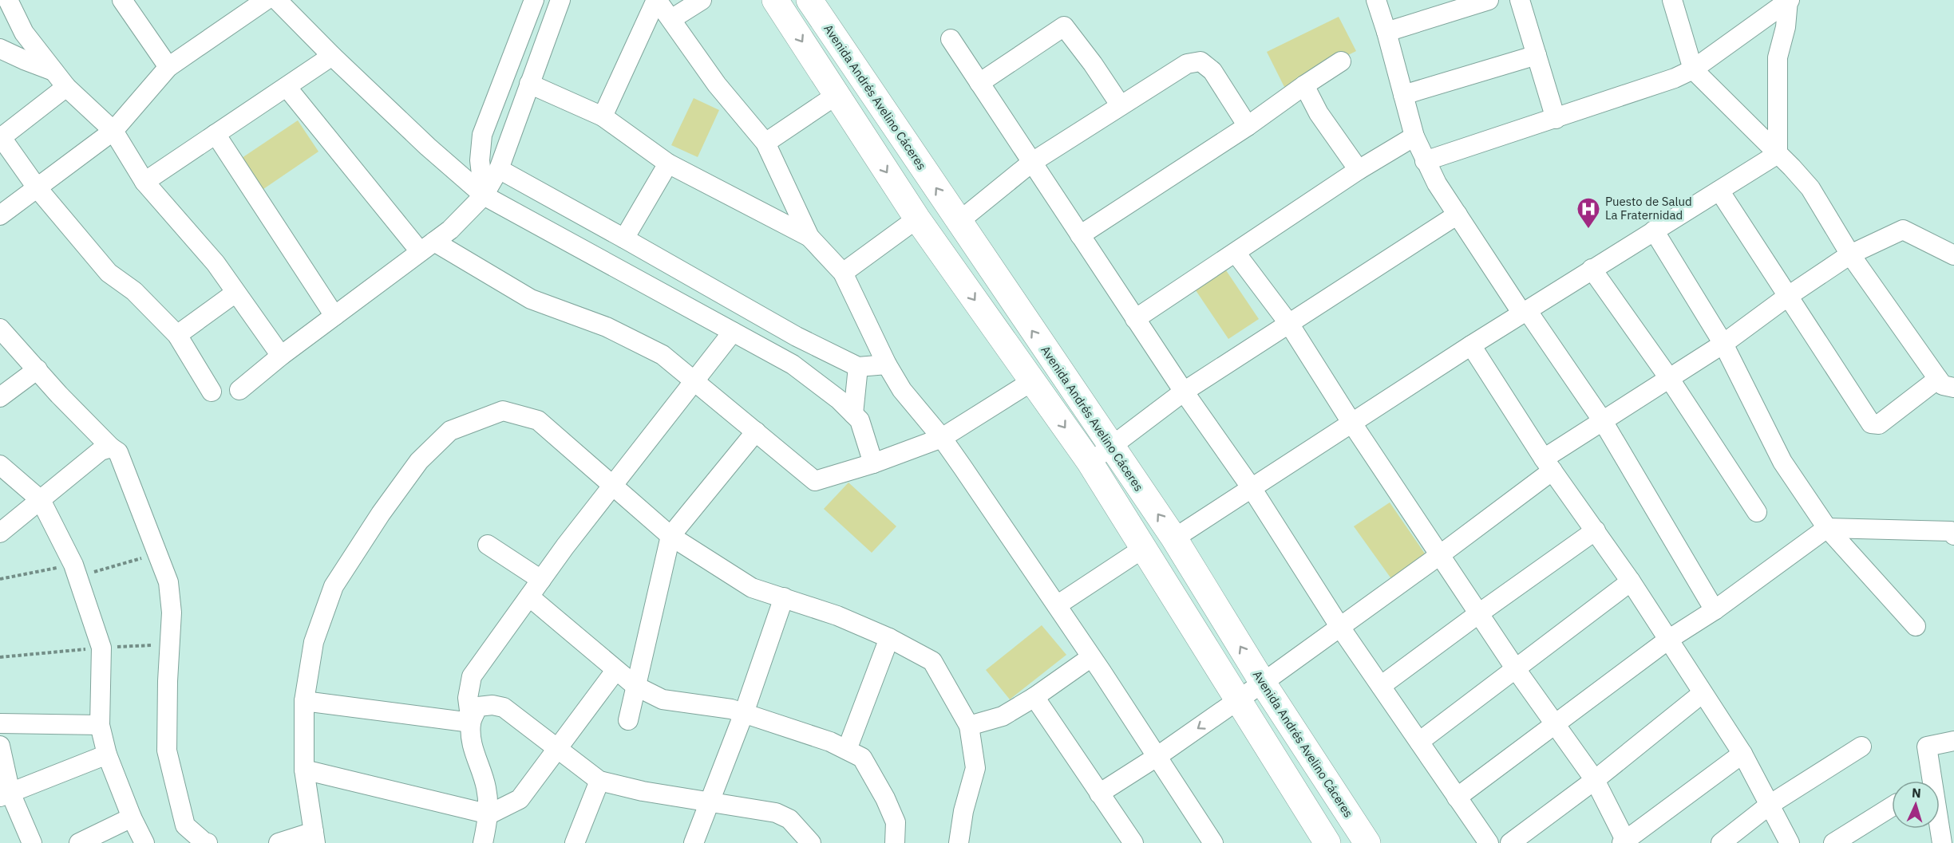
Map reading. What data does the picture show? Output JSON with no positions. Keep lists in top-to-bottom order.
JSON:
{
  "streets": {
    "street": ["Avenida Andrés Avelino Cáceres"]
  },
  "places": {
    "hospital": ["Puesto de Salud La Fraternidad"]
  },
  "north": "top"
}
